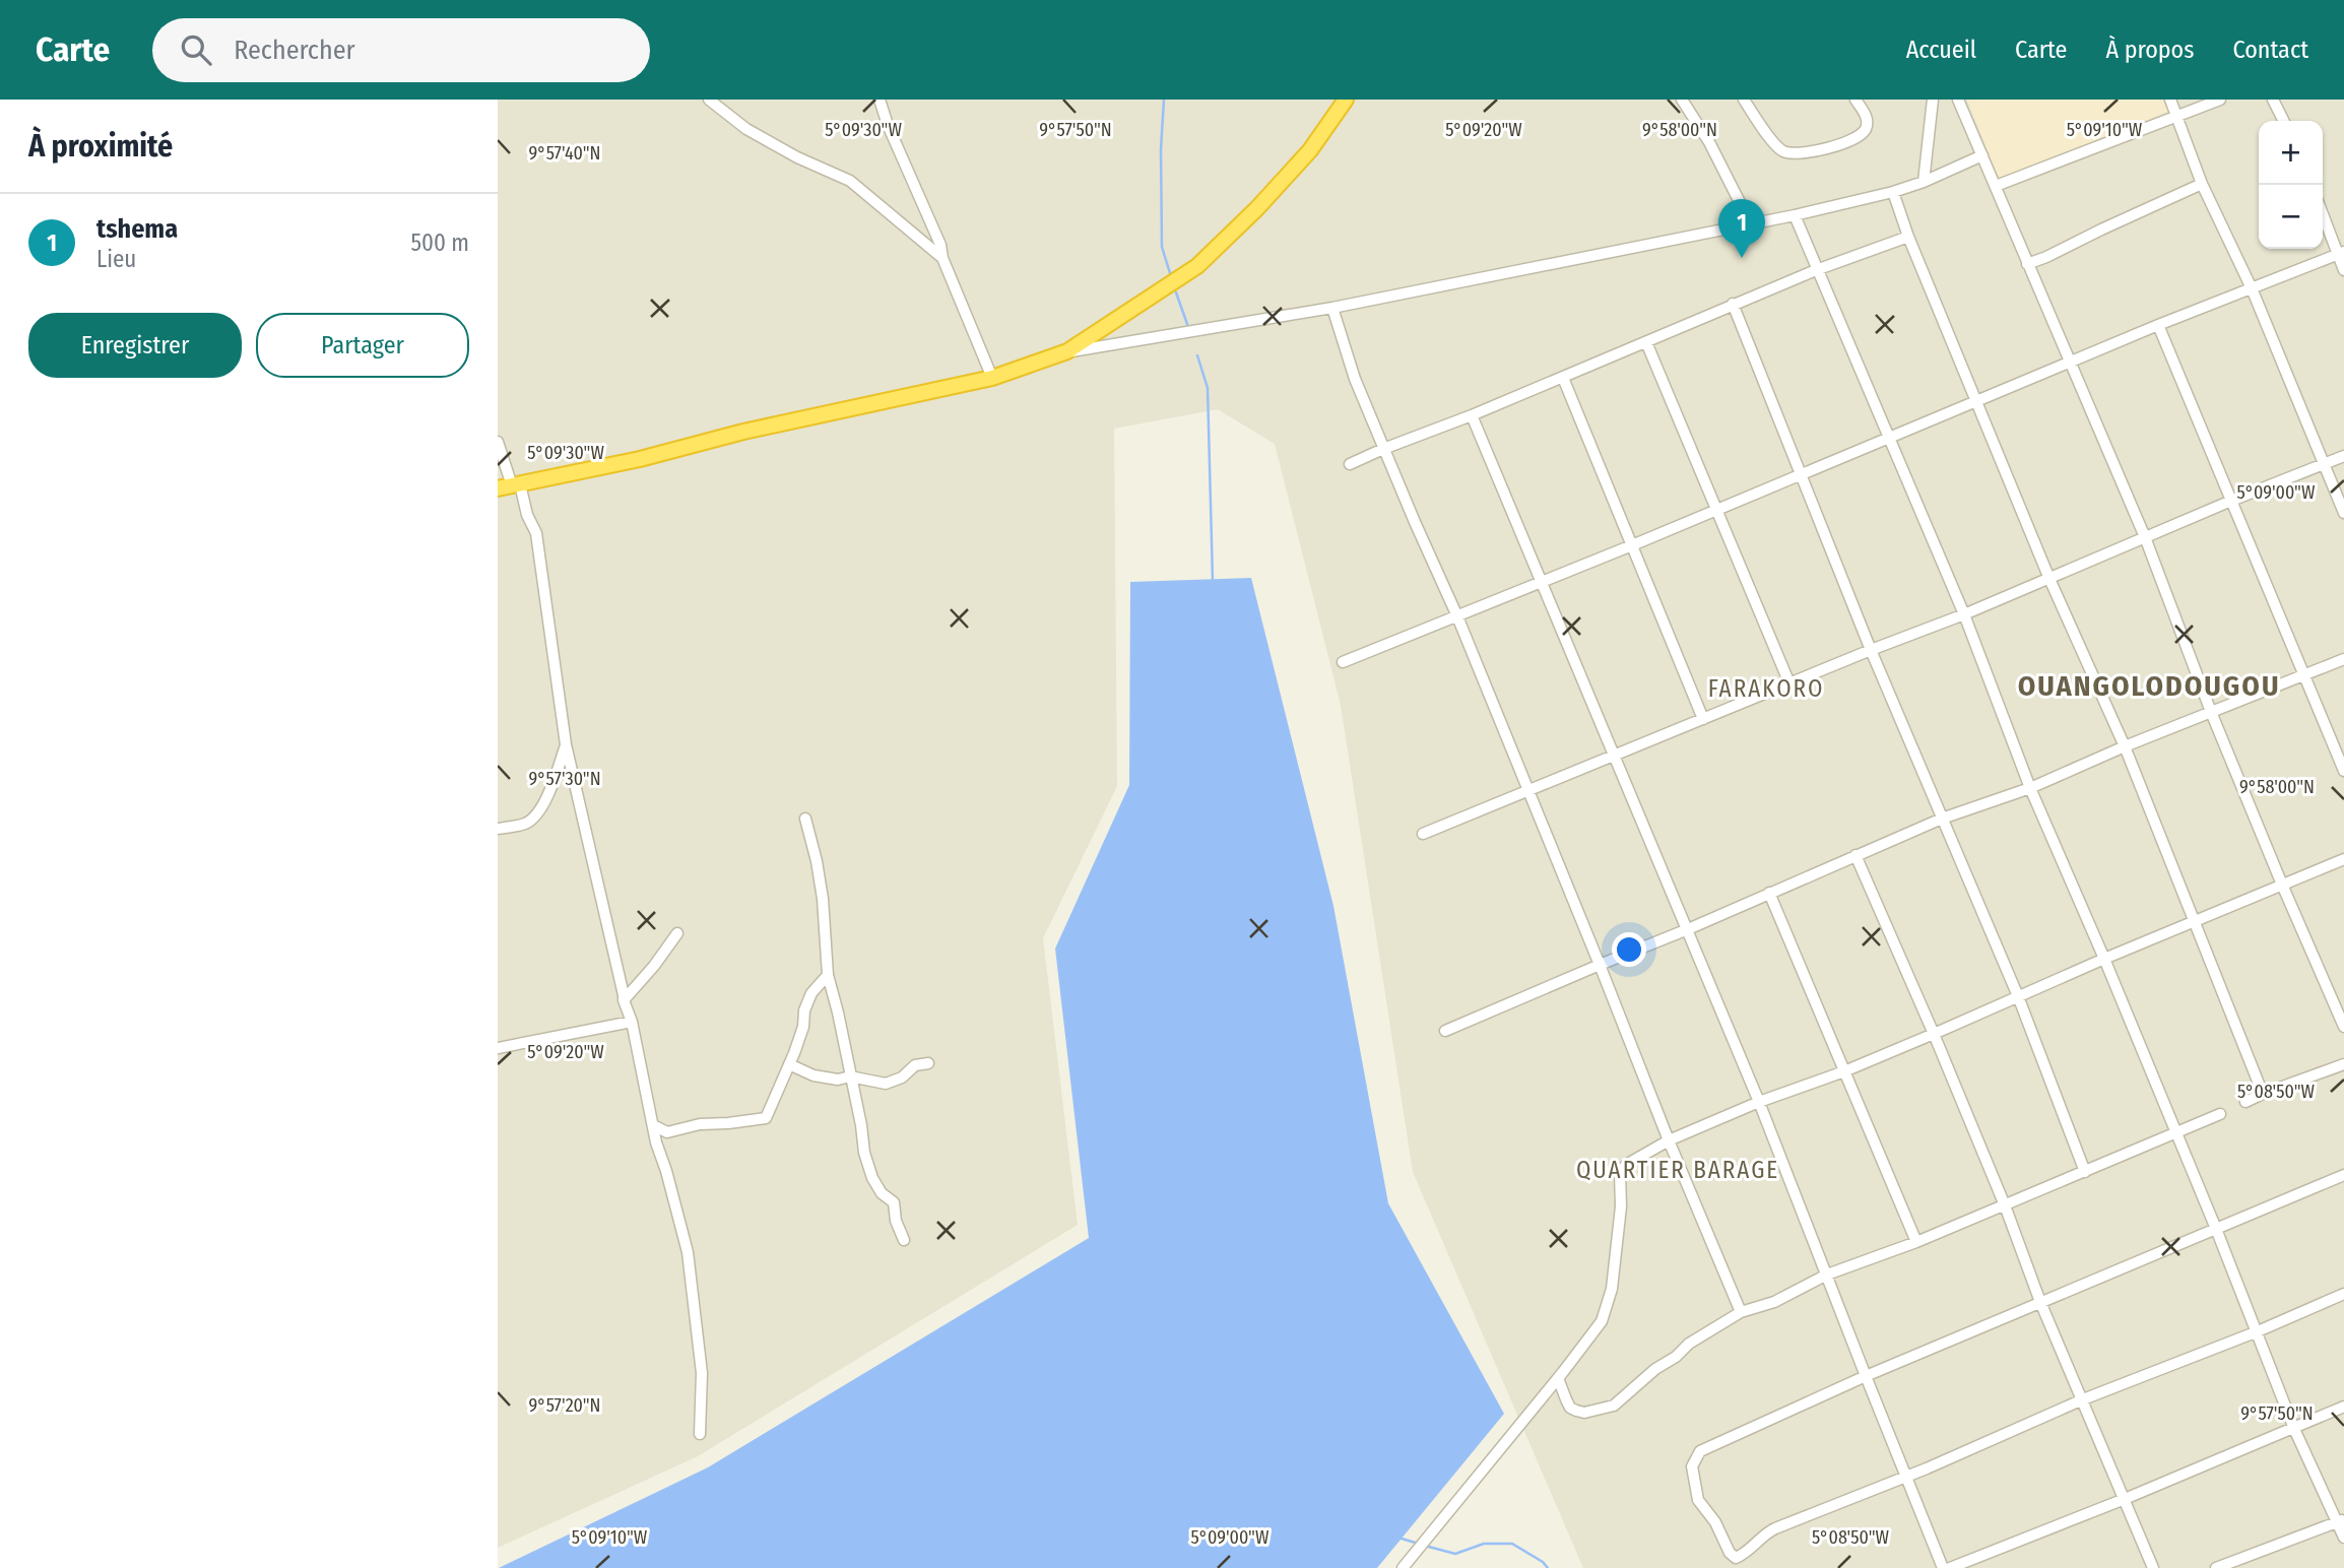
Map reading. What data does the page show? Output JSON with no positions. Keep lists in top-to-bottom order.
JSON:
{
  "districts": ["OUANGOLODOUGOU", "FARAKORO", "QUARTIER BARAGE"],
  "page": {
    "header": "Carte",
    "search": "Rechercher",
    "nav": [
      "Accueil",
      "Carte",
      "À propos",
      "Contact"
    ],
    "heading": "À proximité",
    "map_buttons": ["+", "−"],
    "list": [
      {
        "mark": "1",
        "name": "tshema",
        "note": "Lieu",
        "value": "500 m"
      }
    ],
    "pins": "1",
    "buttons": ["Enregistrer", "Partager"]
  },
  "coordinates": [
    "5°09'30\"W",
    "5°09'20\"W",
    "5°09'10\"W",
    "9°57'50\"N",
    "9°58'00\"N",
    "9°57'40\"N",
    "5°09'00\"W",
    "9°57'30\"N",
    "5°08'50\"W",
    "9°57'20\"N"
  ]
}
